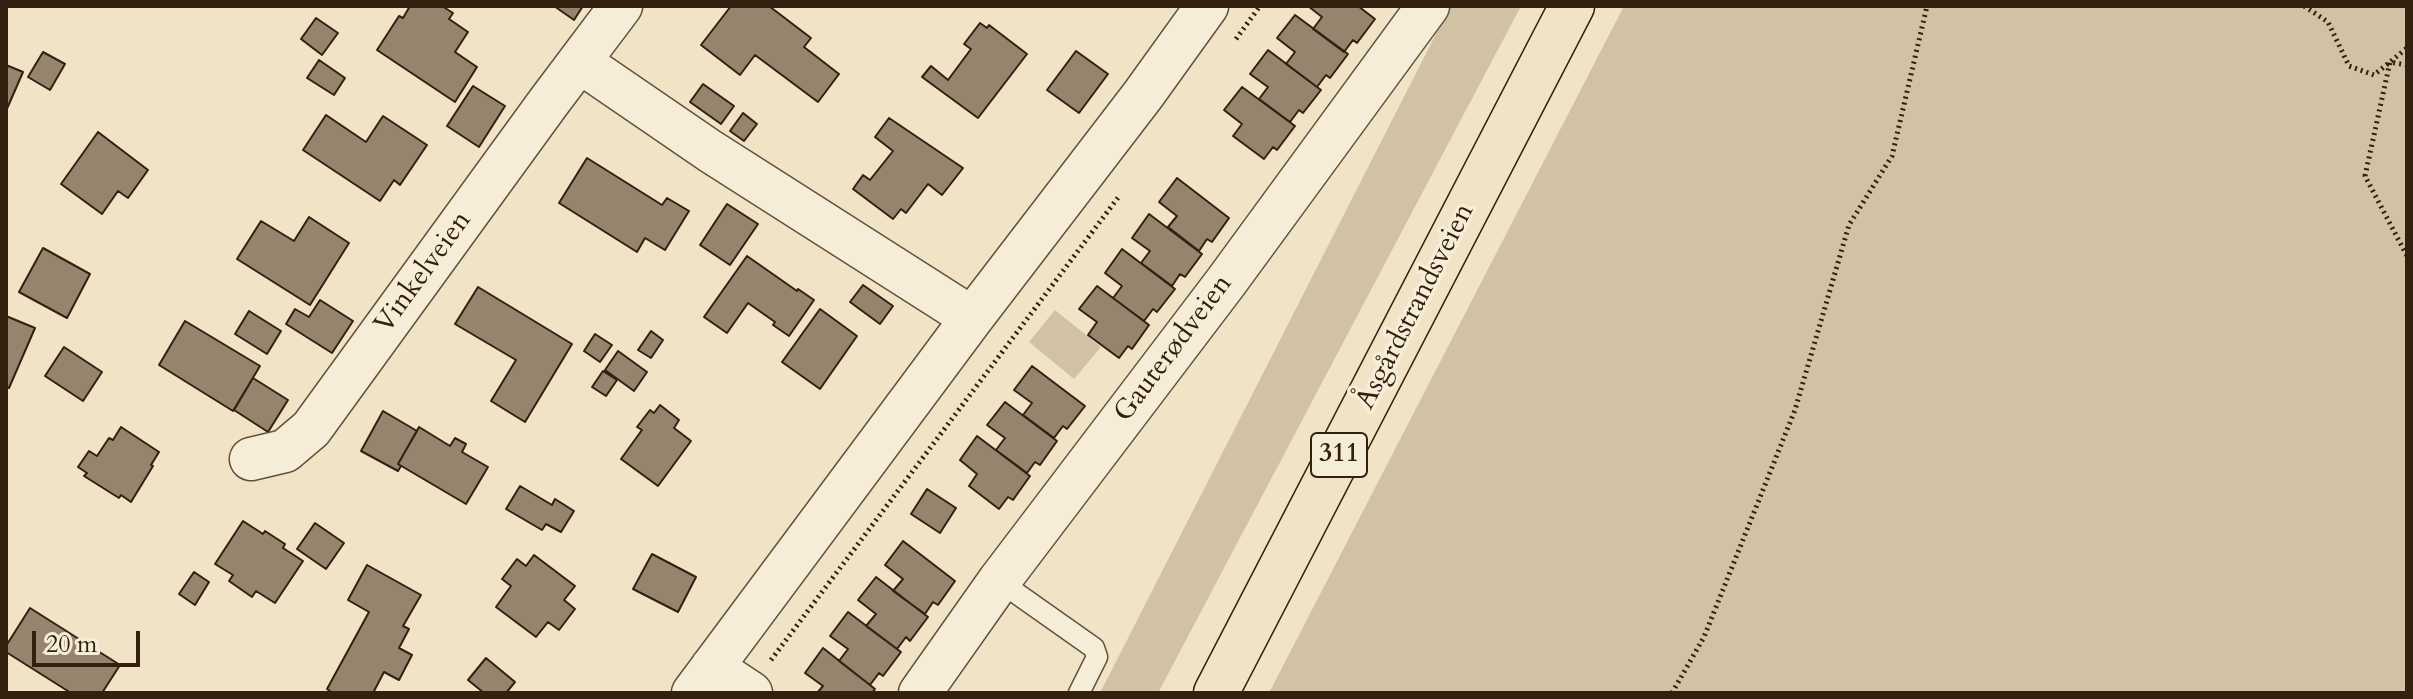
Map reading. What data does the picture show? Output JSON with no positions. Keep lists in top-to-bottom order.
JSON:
{
  "streets": {
    "main road": ["Åsgårdstrandsveien", "311"],
    "street": ["Vinkelveien", "Gauterødveien"]
  },
  "scale_bar": "20 m"
}
